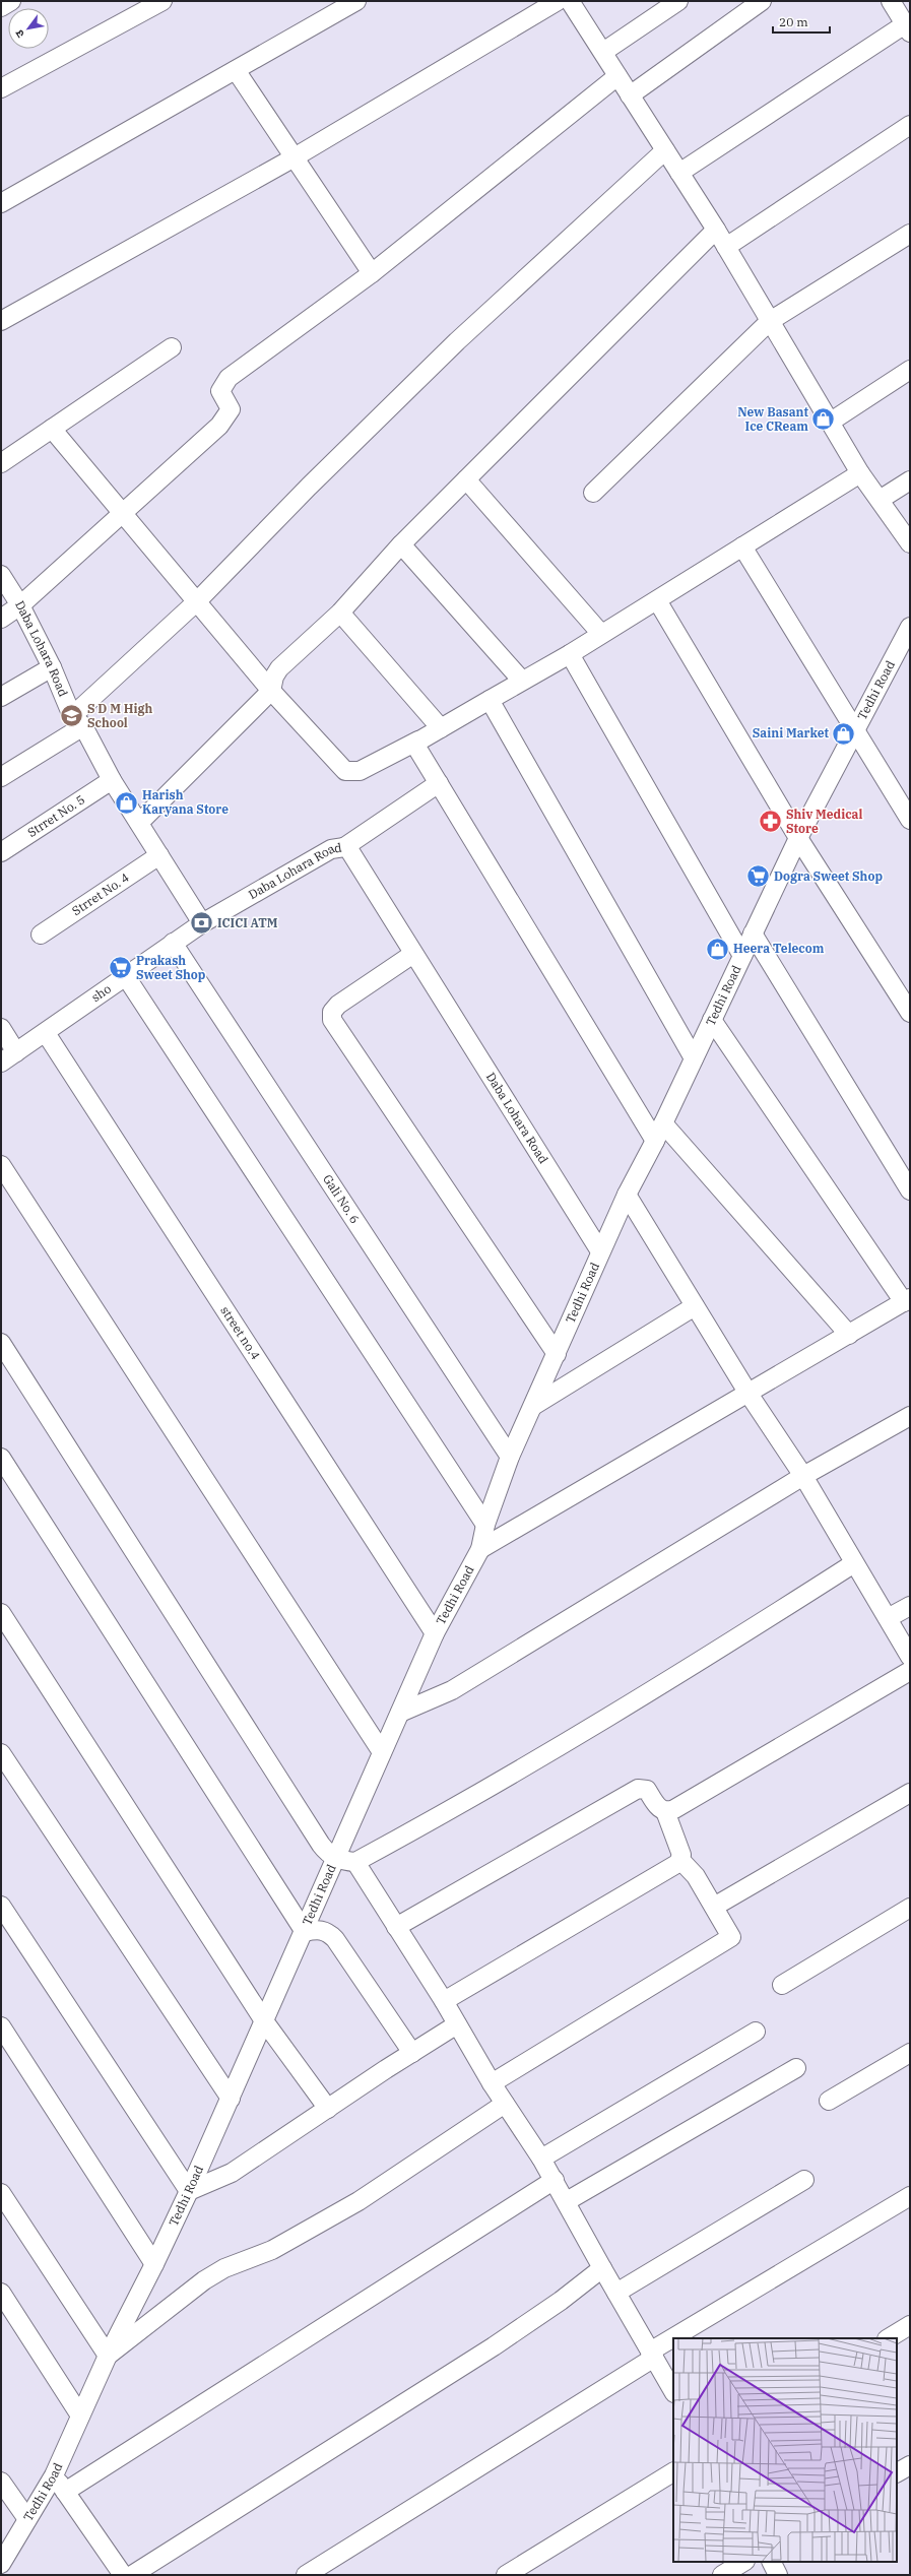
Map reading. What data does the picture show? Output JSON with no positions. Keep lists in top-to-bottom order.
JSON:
{
  "streets": {
    "street": [
      "Daba Lohara Road",
      "Tedhi Road",
      "Strret No. 5",
      "Strret No. 4",
      "sho",
      "Gali No. 6",
      "street no.4"
    ]
  },
  "crossings": [
    ["Daba Lohara Road", "Tedhi Road"],
    ["Daba Lohara Road", "Strret No. 5"],
    ["Daba Lohara Road", "Strret No. 4"],
    ["Daba Lohara Road", "sho"],
    ["Tedhi Road", "Gali No. 6"],
    ["Tedhi Road", "street no.4"],
    ["sho", "Gali No. 6"],
    ["sho", "street no.4"]
  ],
  "places": {
    "shop": [
      "New Basant Ice CReam",
      "Saini Market",
      "Harish Karyana Store",
      "Heera Telecom"
    ],
    "school or university": ["S D M High School"],
    "pharmacy": ["Shiv Medical Store"],
    "supermarket": ["Dogra Sweet Shop", "Prakash Sweet Shop"],
    "bank": ["ICICI ATM"]
  },
  "scale_bar": "20 m",
  "north": "bottom left"
}
